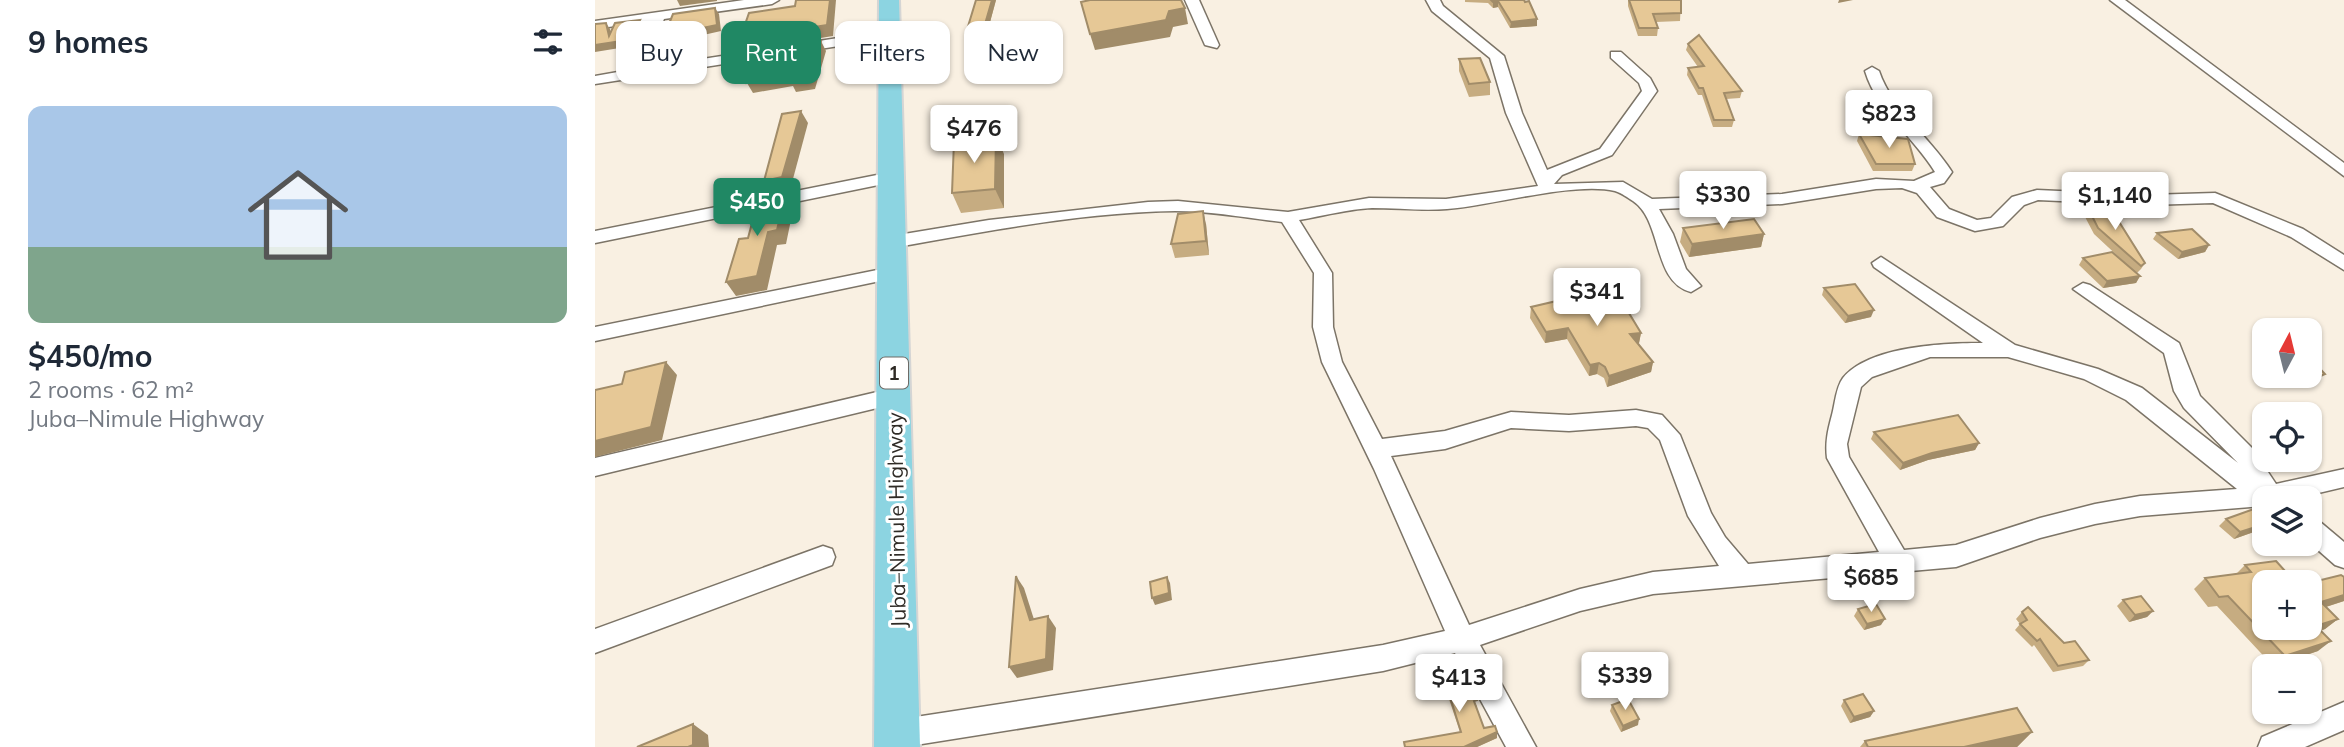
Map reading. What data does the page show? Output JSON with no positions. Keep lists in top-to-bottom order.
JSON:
{
  "streets": {
    "main road": ["1", "Juba–Nimule Highway"]
  },
  "north": "top",
  "page": {
    "heading": "9 homes",
    "chip": [
      "Buy",
      "Rent",
      "Filters",
      "New"
    ],
    "list": [
      {
        "name": "$450/mo",
        "note": "2 rooms · 62 m² · Juba–Nimule Highway"
      }
    ],
    "price": [
      "$823",
      "$476",
      "$330",
      "$1,140",
      "$450",
      "$341",
      "$685",
      "$339",
      "$413"
    ],
    "map_buttons": ["+", "−"]
  }
}
